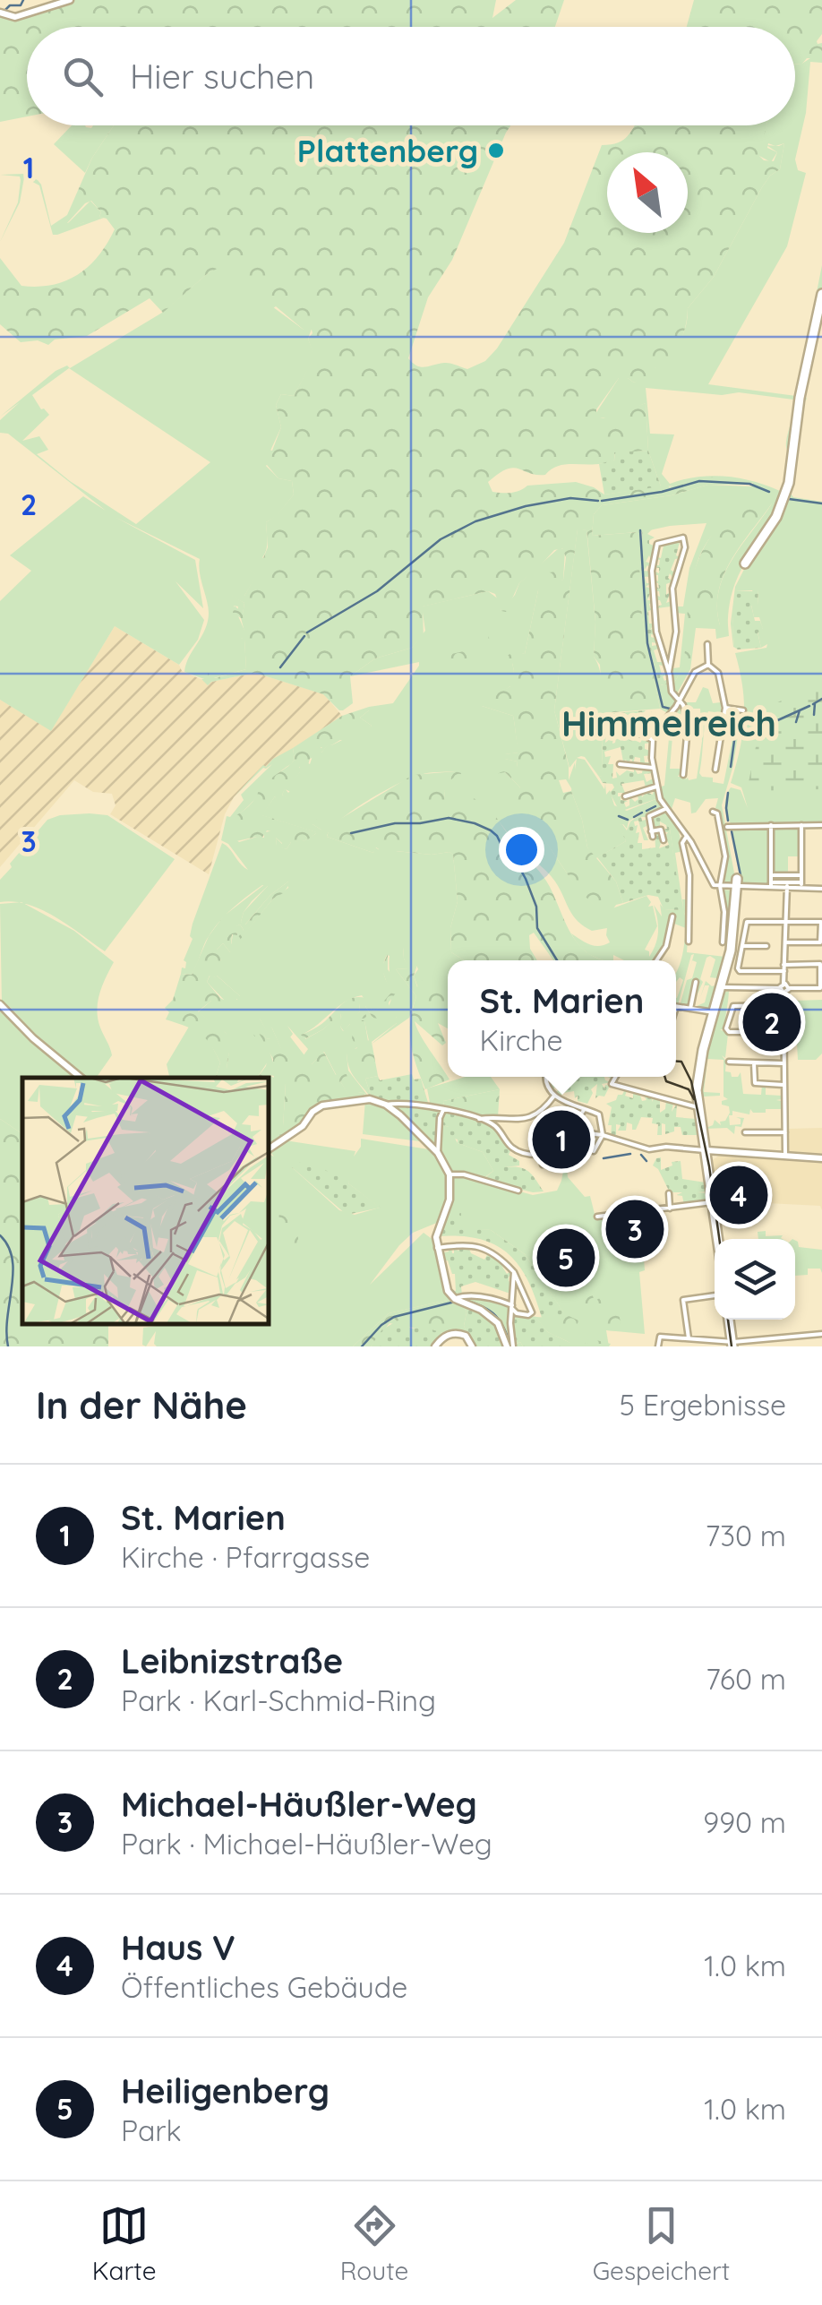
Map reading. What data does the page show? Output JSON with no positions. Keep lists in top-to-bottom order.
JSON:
{
  "districts": ["Himmelreich"],
  "places": ["Plattenberg"],
  "north": "top left",
  "page": {
    "search": "Hier suchen",
    "popup": ["St. Marien", "Kirche"],
    "pins": [
      "2",
      "1",
      "4",
      "3",
      "5"
    ],
    "heading": ["In der Nähe", "5 Ergebnisse"],
    "list": [
      {
        "mark": "1",
        "name": "St. Marien",
        "note": "Kirche · Pfarrgasse",
        "value": "730 m"
      },
      {
        "mark": "2",
        "name": "Leibnizstraße",
        "note": "Park · Karl-Schmid-Ring",
        "value": "760 m"
      },
      {
        "mark": "3",
        "name": "Michael-Häußler-Weg",
        "note": "Park · Michael-Häußler-Weg",
        "value": "990 m"
      },
      {
        "mark": "4",
        "name": "Haus V",
        "note": "Öffentliches Gebäude",
        "value": "1.0 km"
      },
      {
        "mark": "5",
        "name": "Heiligenberg",
        "note": "Park",
        "value": "1.0 km"
      }
    ],
    "nav": ["Karte", "Route", "Gespeichert"]
  },
  "grid": {
    "rows": ["1", "2", "3"]
  }
}
